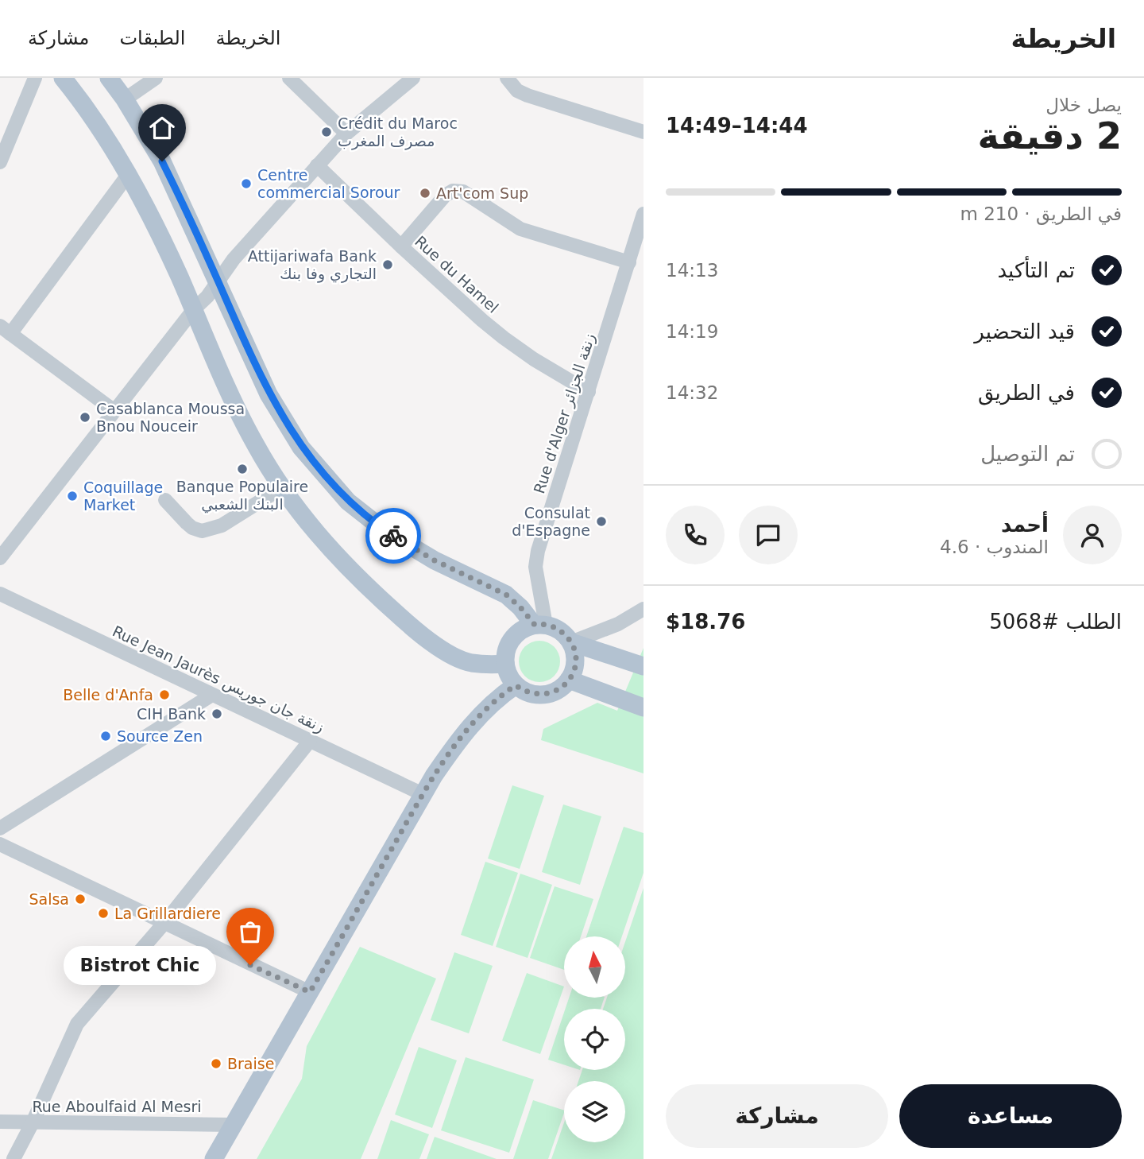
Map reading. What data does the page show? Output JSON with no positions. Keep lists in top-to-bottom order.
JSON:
{
  "streets": {
    "street": [
      "Rue du Hamel",
      "Rue d'Alger زنقة الجزائر",
      "Rue Jean Jaurès زنقة جان جوريس",
      "Rue Aboulfaid Al Mesri"
    ]
  },
  "crossings": [
    ["Rue du Hamel", "Rue d'Alger زنقة الجزائر"]
  ],
  "places": [
    "Crédit du Maroc مصرف المغرب",
    "Centre commercial Sorour",
    "Art'com Sup",
    "Attijariwafa Bank التجاري وفا بنك",
    "Casablanca Moussa Bnou Nouceir",
    "Banque Populaire البنك الشعبي",
    "Coquillage Market",
    "Consulat d'Espagne",
    "Belle d'Anfa",
    "CIH Bank",
    "Source Zen",
    "Salsa",
    "La Grillardiere",
    "Bistrot Chic",
    "Braise"
  ],
  "north": "top",
  "page": {
    "header": "الخريطة",
    "nav": ["الخريطة", "الطبقات", "مشاركة"],
    "heading": ["2 دقيقة", "يصل خلال", "14:44–14:49"],
    "panel": [
      "أحمد",
      "المندوب · 4.6",
      "الطلب #5068",
      "$18.76"
    ],
    "bar": "في الطريق · 210 m",
    "list": [
      ["تم التأكيد", "14:13"],
      ["قيد التحضير", "14:19"],
      ["في الطريق", "14:32"],
      "تم التوصيل"
    ],
    "bubble": "Bistrot Chic",
    "buttons": ["مساعدة", "مشاركة"]
  }
}
